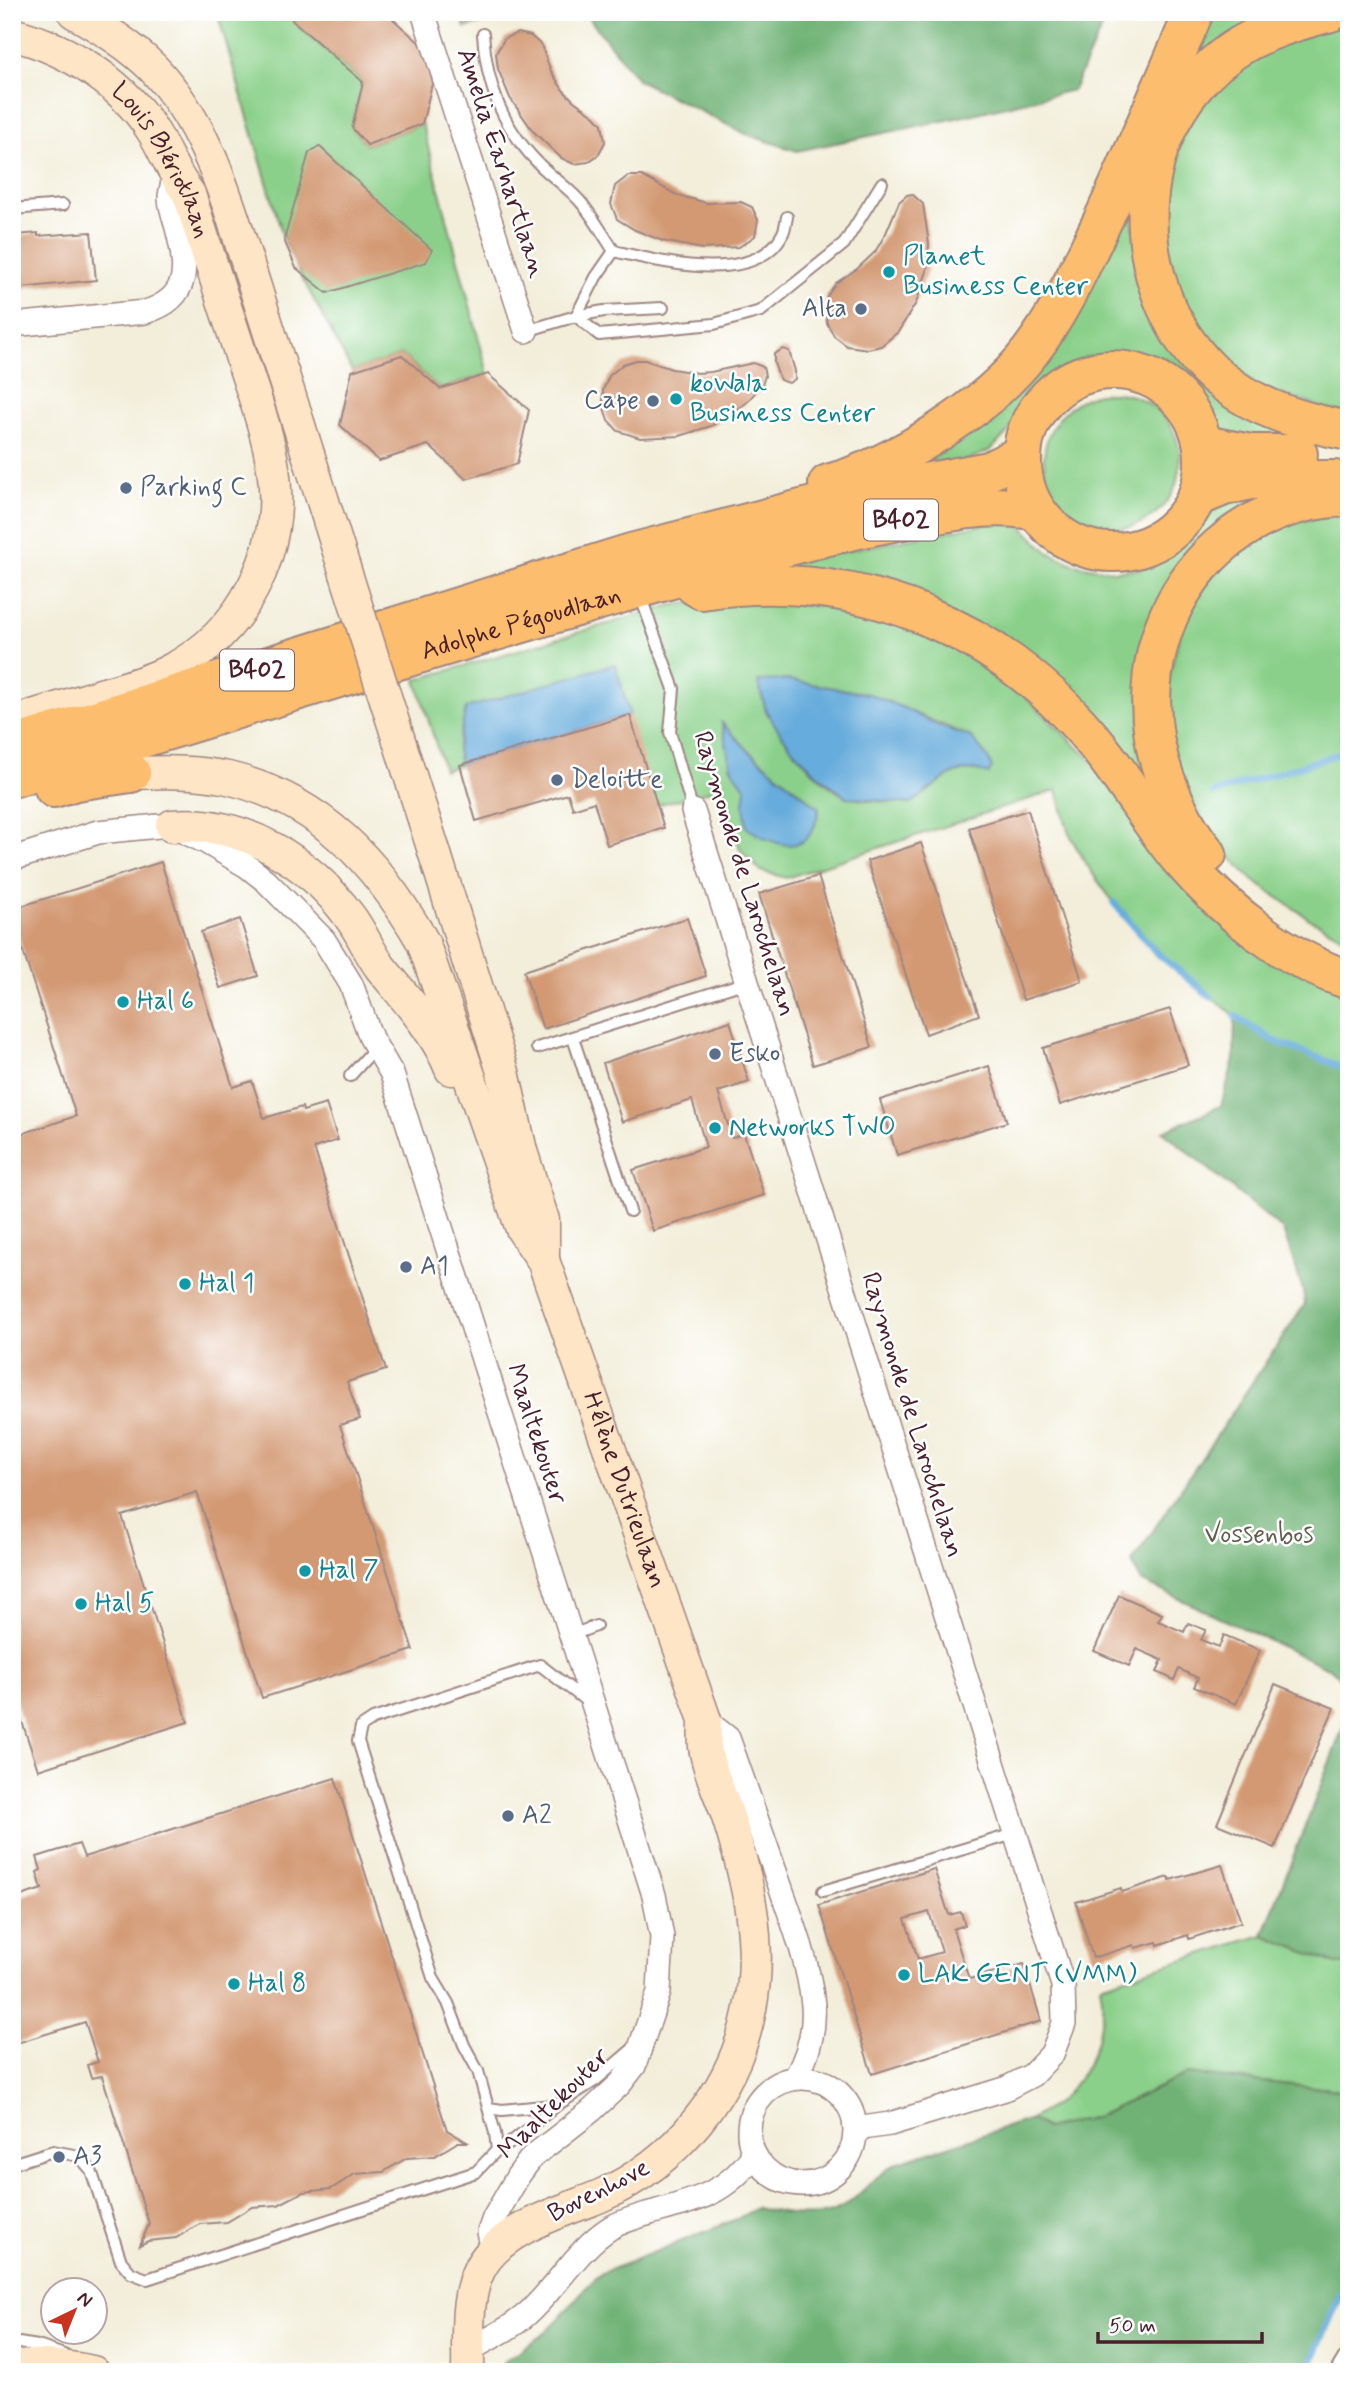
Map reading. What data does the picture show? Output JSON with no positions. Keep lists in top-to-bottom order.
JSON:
{
  "streets": {
    "highway": ["B402", "Adolphe Pégoudlaan"],
    "street": [
      "Amelia Earhartlaan",
      "Louis Blériotlaan",
      "Raymonde de Larochelaan",
      "Maaltekouter",
      "Hélène Dutrieulaan",
      "Bovenhove"
    ]
  },
  "crossings": [
    ["Louis Blériotlaan", "Hélène Dutrieulaan"],
    ["Adolphe Pégoudlaan", "Raymonde de Larochelaan"],
    ["Maaltekouter", "Bovenhove"],
    ["Hélène Dutrieulaan", "Bovenhove"]
  ],
  "parks": ["Vossenbos"],
  "places": [
    "Planet Business Center",
    "Alta",
    "koWala Business Center",
    "Cape",
    "Parking C",
    "Deloitte",
    "Hal 6",
    "Esko",
    "Networks TWO",
    "A1",
    "Hal 1",
    "Hal 7",
    "Hal 5",
    "A2",
    "LAK GENT (VMM)",
    "Hal 8",
    "A3"
  ],
  "scale_bar": "50 m",
  "north": "top right"
}
